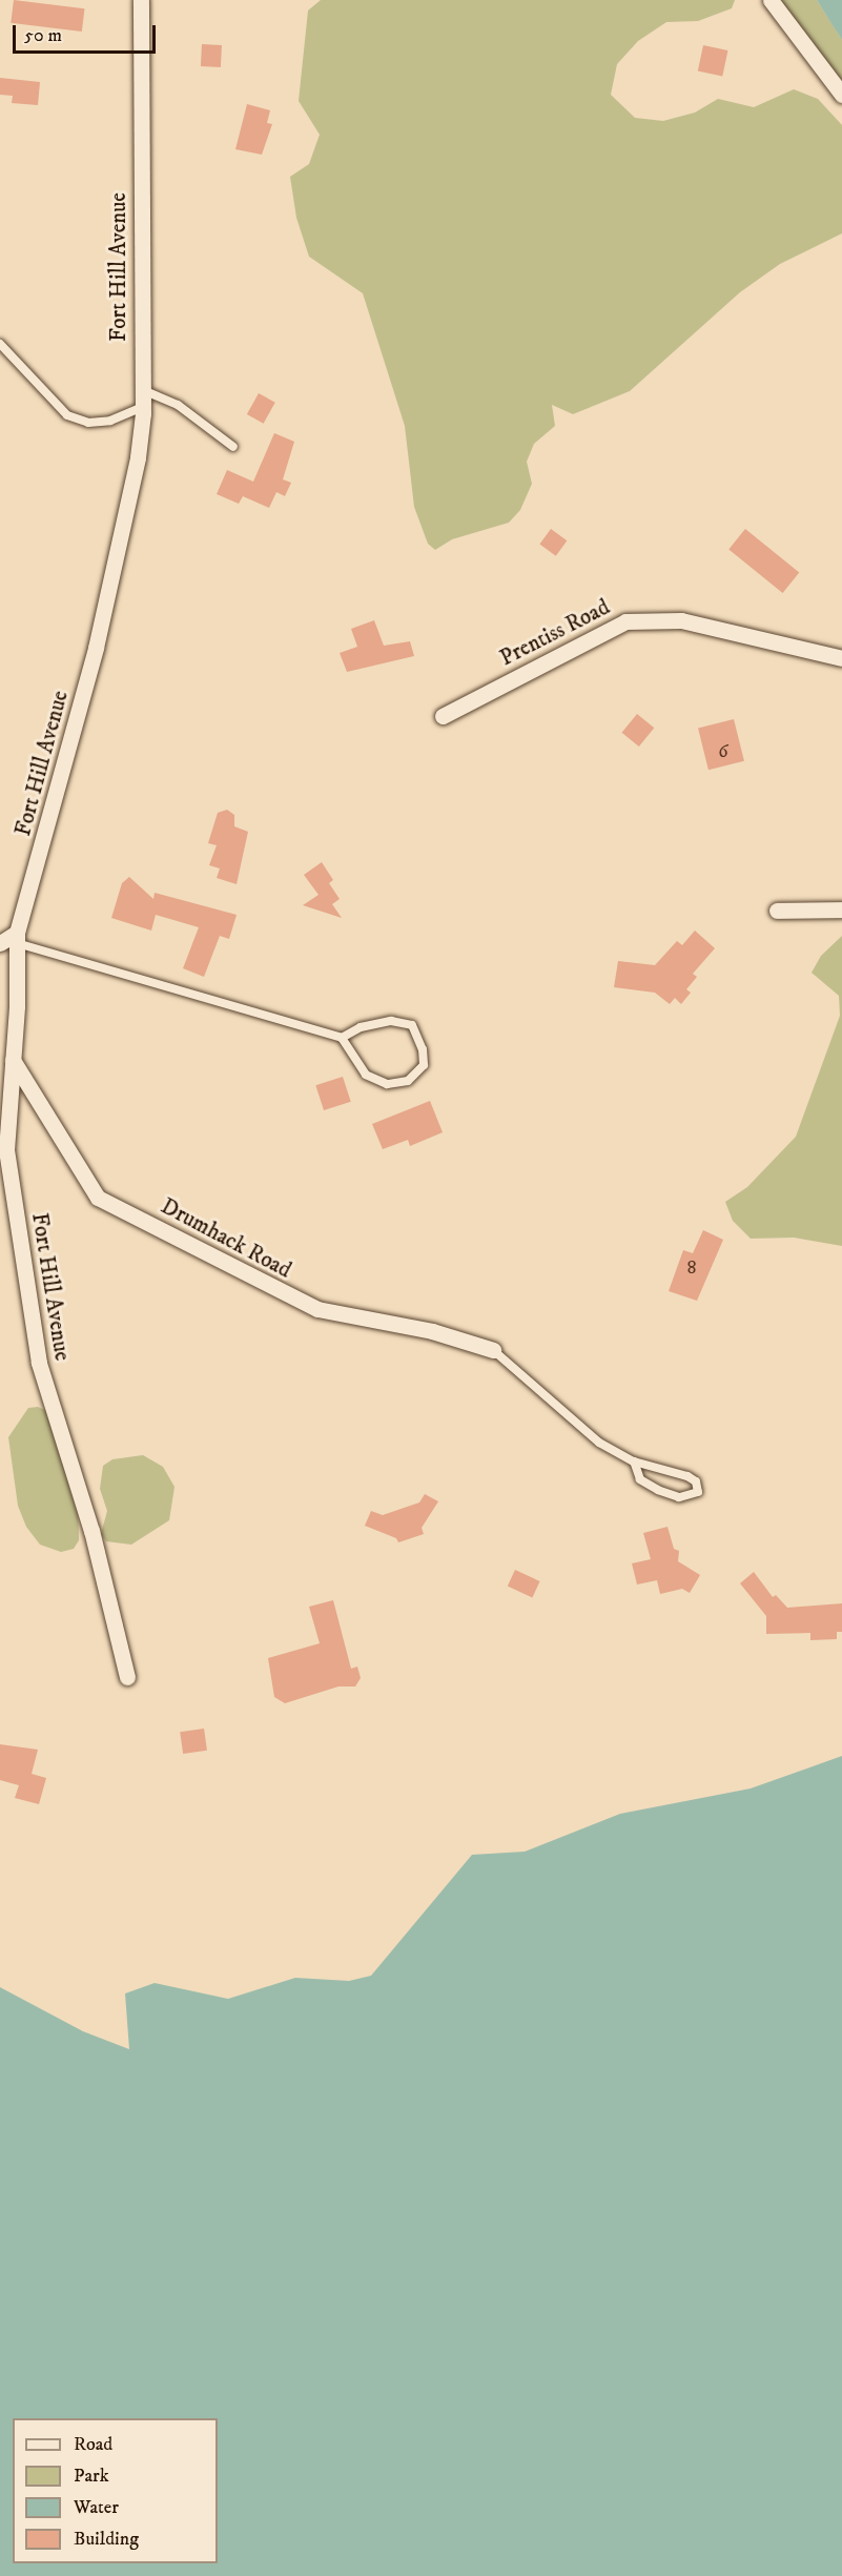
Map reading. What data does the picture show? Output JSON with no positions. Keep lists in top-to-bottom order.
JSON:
{
  "streets": {
    "street": ["Fort Hill Avenue", "Prentiss Road", "Drumhack Road"]
  },
  "crossings": [
    ["Fort Hill Avenue", "Drumhack Road"]
  ],
  "house_numbers": ["6", "8"],
  "legend": [
    "Road",
    "Park",
    "Water",
    "Building"
  ],
  "scale_bar": "50 m"
}
